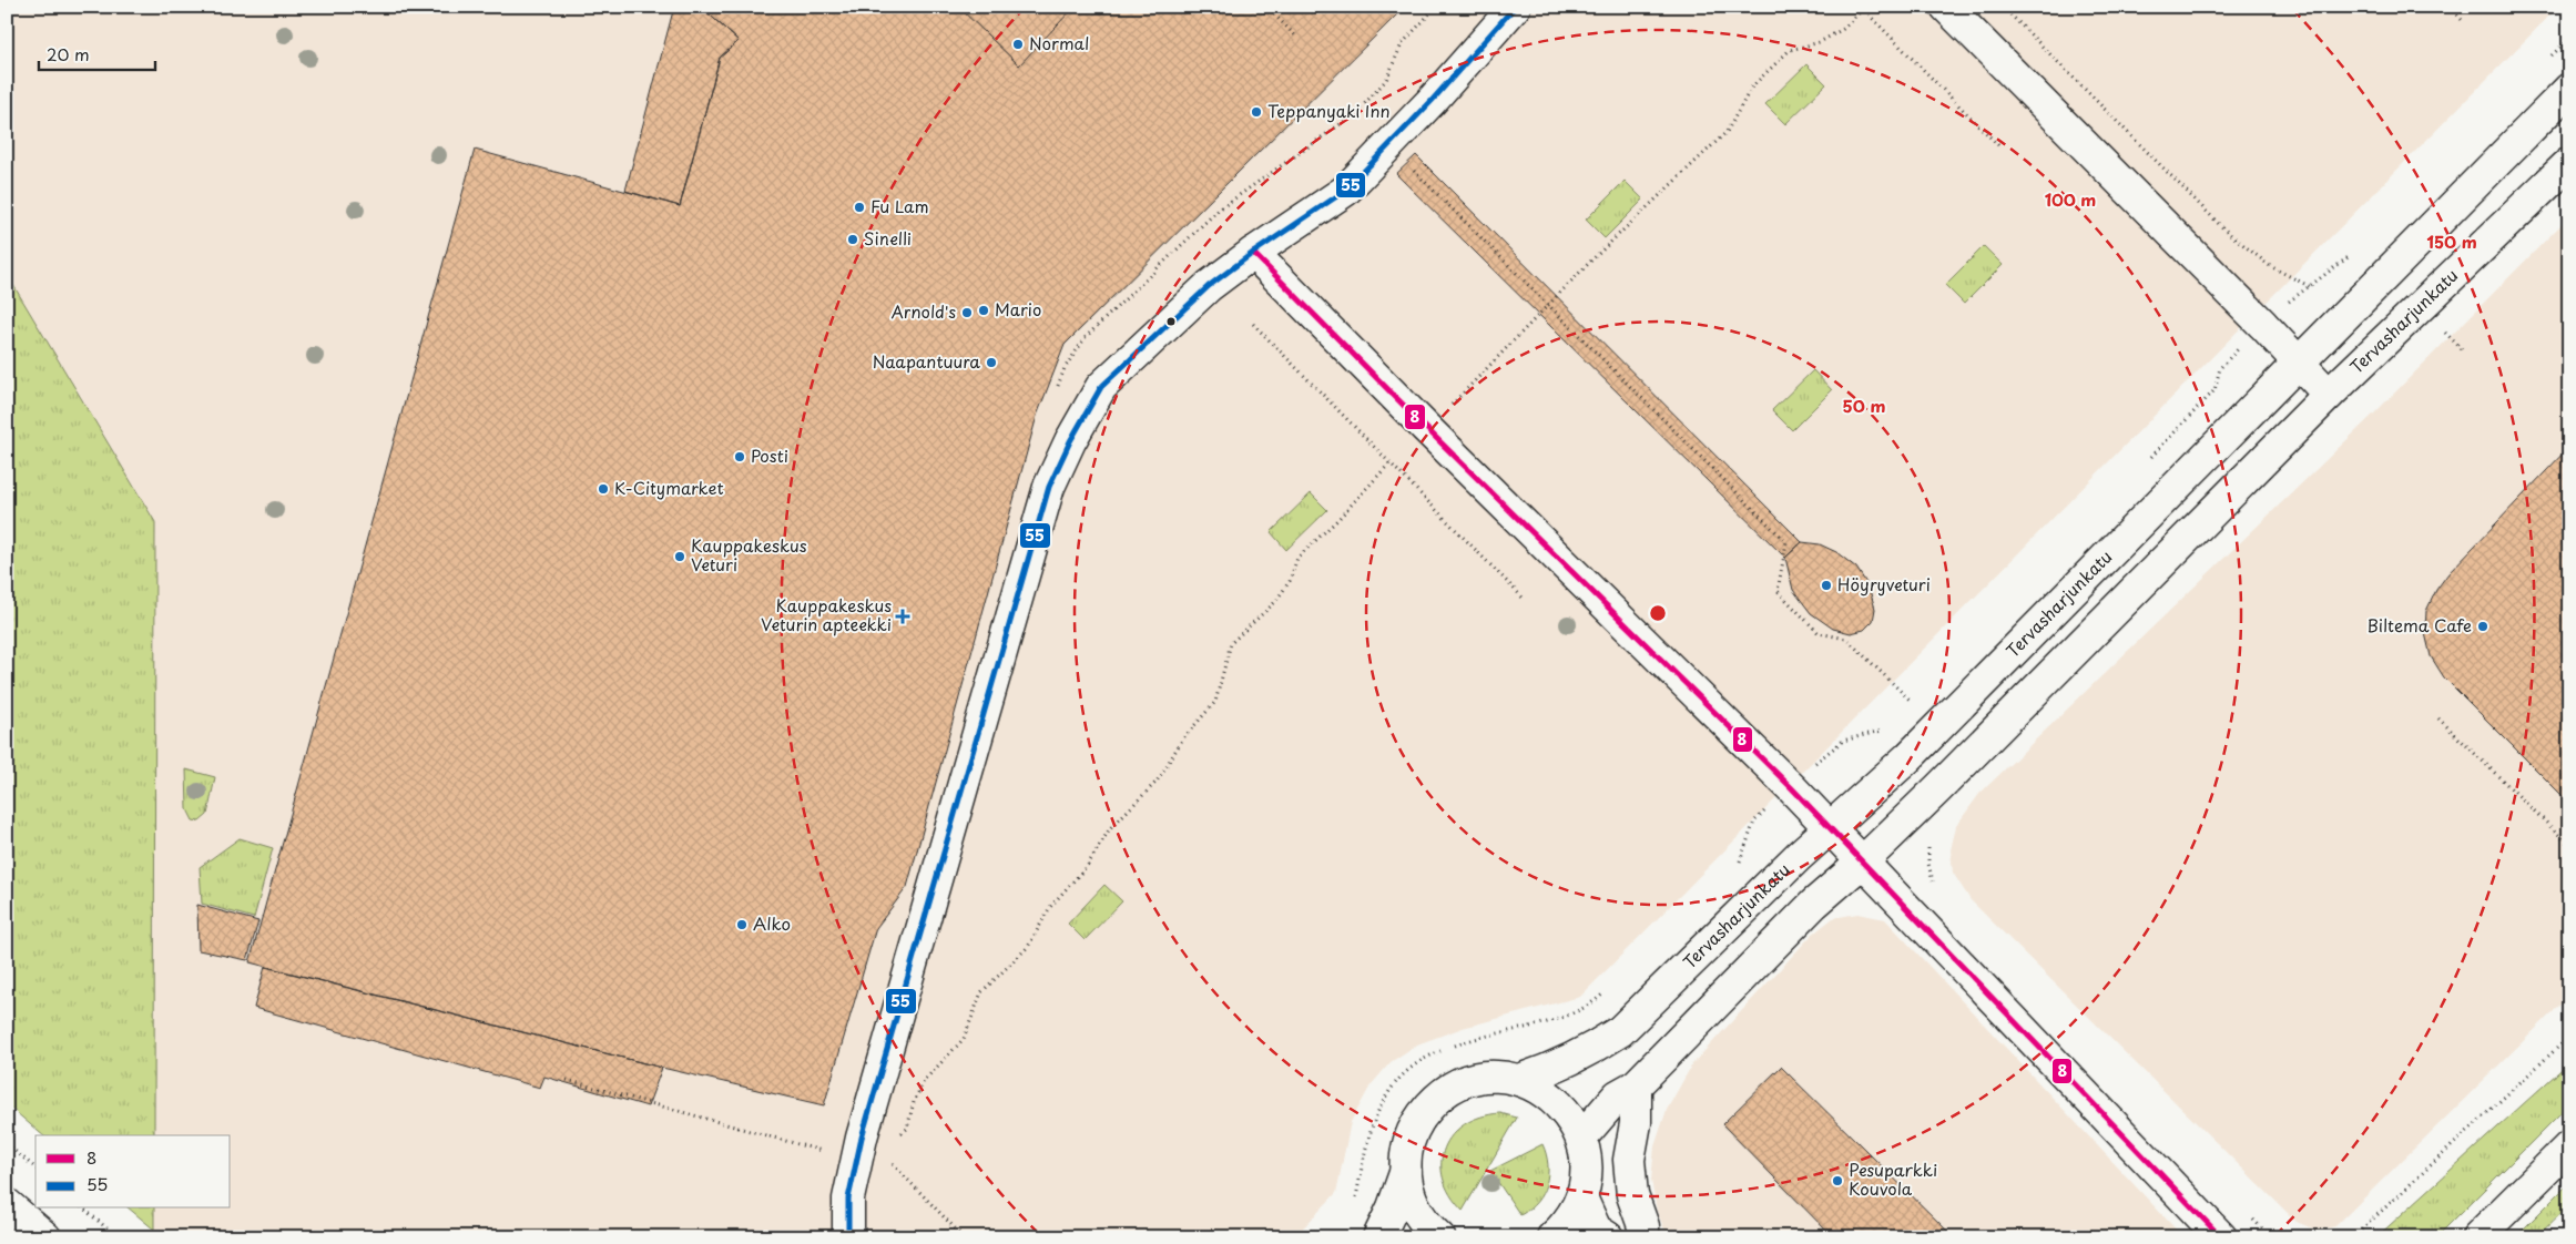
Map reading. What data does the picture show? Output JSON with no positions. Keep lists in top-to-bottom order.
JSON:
{
  "streets": {
    "street": ["Tervasharjunkatu"]
  },
  "places": {
    "other": [
      "Normal",
      "Teppanyaki Inn",
      "Fu Lam",
      "Sinelli",
      "Mario",
      "Arnold's",
      "Naapantuura",
      "Posti",
      "K-Citymarket",
      "Kauppakeskus Veturi",
      "Höyryveturi",
      "Biltema Cafe",
      "Alko",
      "Pesuparkki Kouvola"
    ],
    "health": ["Kauppakeskus Veturin apteekki"]
  },
  "lines": ["transit line 55", "transit line 8"],
  "legend": ["8", "55"],
  "scale_bar": "20 m",
  "rings": ["100 m", "150 m", "50 m"]
}
